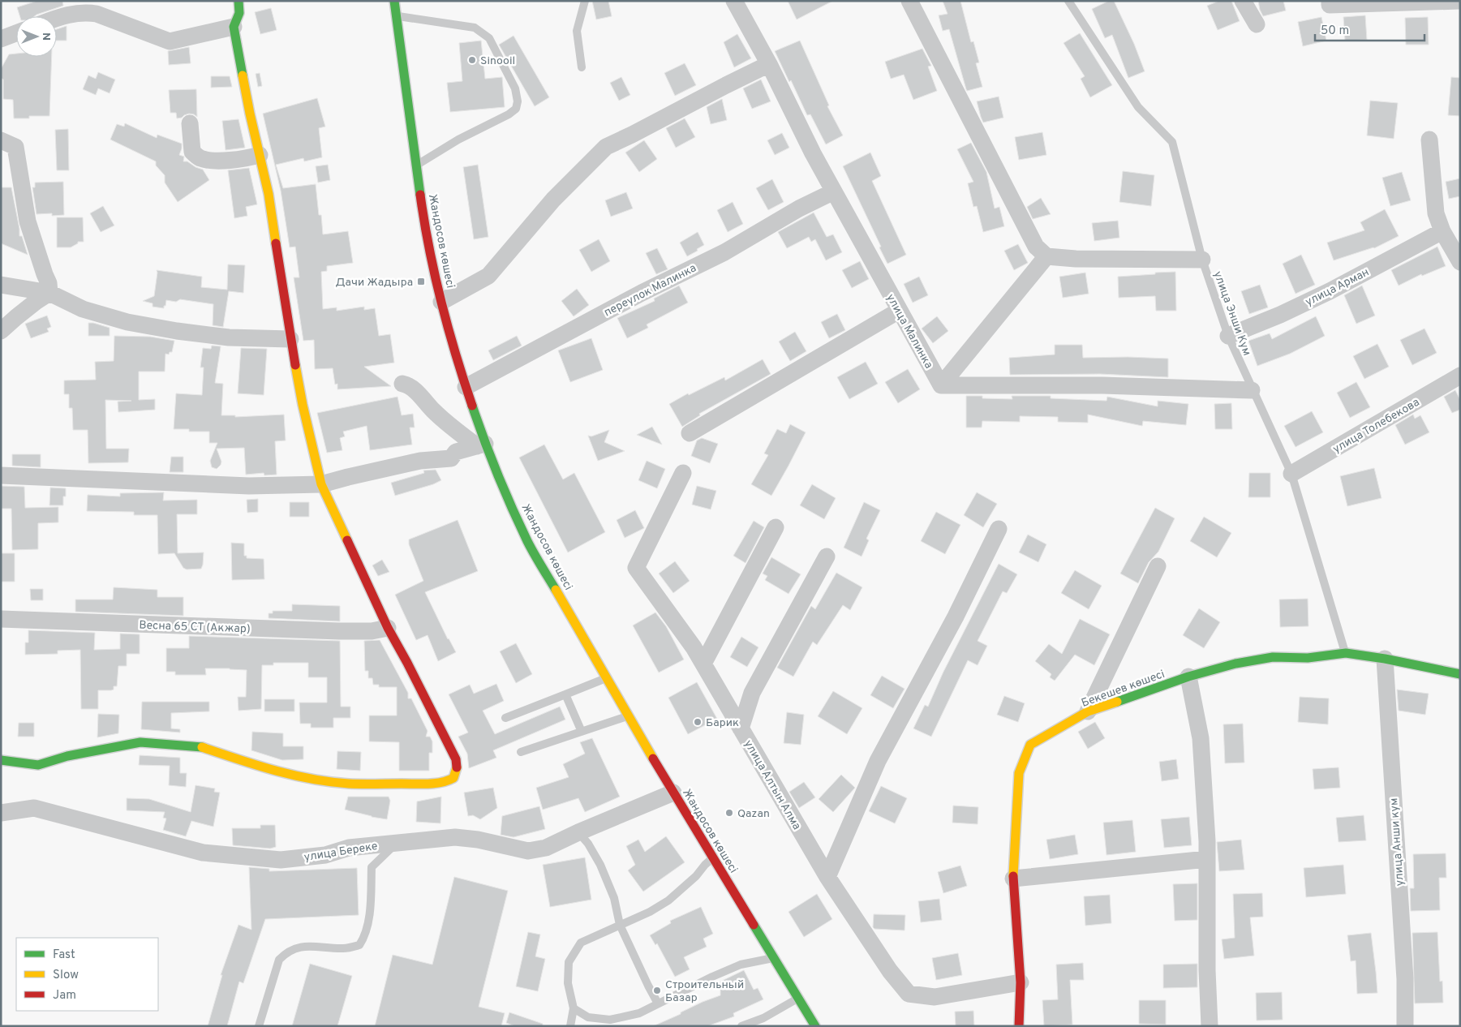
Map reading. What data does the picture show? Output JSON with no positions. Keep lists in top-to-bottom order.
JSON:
{
  "streets": {
    "main road": ["Жандосов көшесі", "Бекешев көшесі"],
    "street": [
      "улица Арман",
      "переулок Малинка",
      "улица Малинка",
      "улица Толебекова",
      "Весна 65 СТ (Акжар)",
      "улица Алтын Алма",
      "улица Анши кум",
      "улица Береке"
    ],
    "lane": ["улица Энши Кум"]
  },
  "crossings": [
    ["Жандосов көшесі", "переулок Малинка"],
    ["Жандосов көшесі", "улица Береке"],
    ["улица Арман", "улица Энши Кум"],
    ["переулок Малинка", "улица Малинка"],
    ["улица Энши Кум", "улица Толебекова"],
    ["улица Энши Кум", "Бекешев көшесі"],
    ["Бекешев көшесі", "улица Алтын Алма"],
    ["Бекешев көшесі", "улица Анши кум"]
  ],
  "places": {
    "other": [
      "Sinooil",
      "Барик",
      "Qazan",
      "Строительный Базар"
    ],
    "transit": ["Дачи Жадыра"]
  },
  "legend": ["Fast", "Slow", "Jam"],
  "scale_bar": "50 m",
  "north": "right"
}
